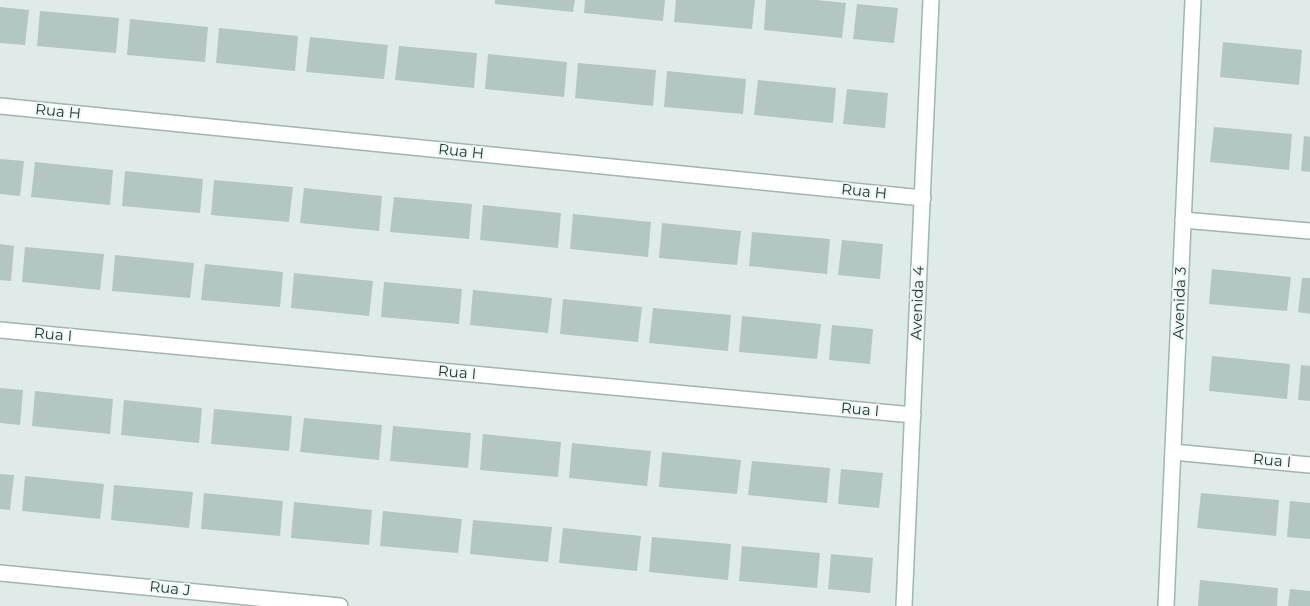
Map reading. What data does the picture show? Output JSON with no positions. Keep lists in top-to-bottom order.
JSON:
{
  "streets": {
    "street": [
      "Rua H",
      "Avenida 4",
      "Avenida 3",
      "Rua I",
      "Rua J"
    ]
  },
  "crossings": [
    ["Rua H", "Avenida 4"],
    ["Avenida 4", "Rua I"],
    ["Avenida 3", "Rua I"]
  ]
}
